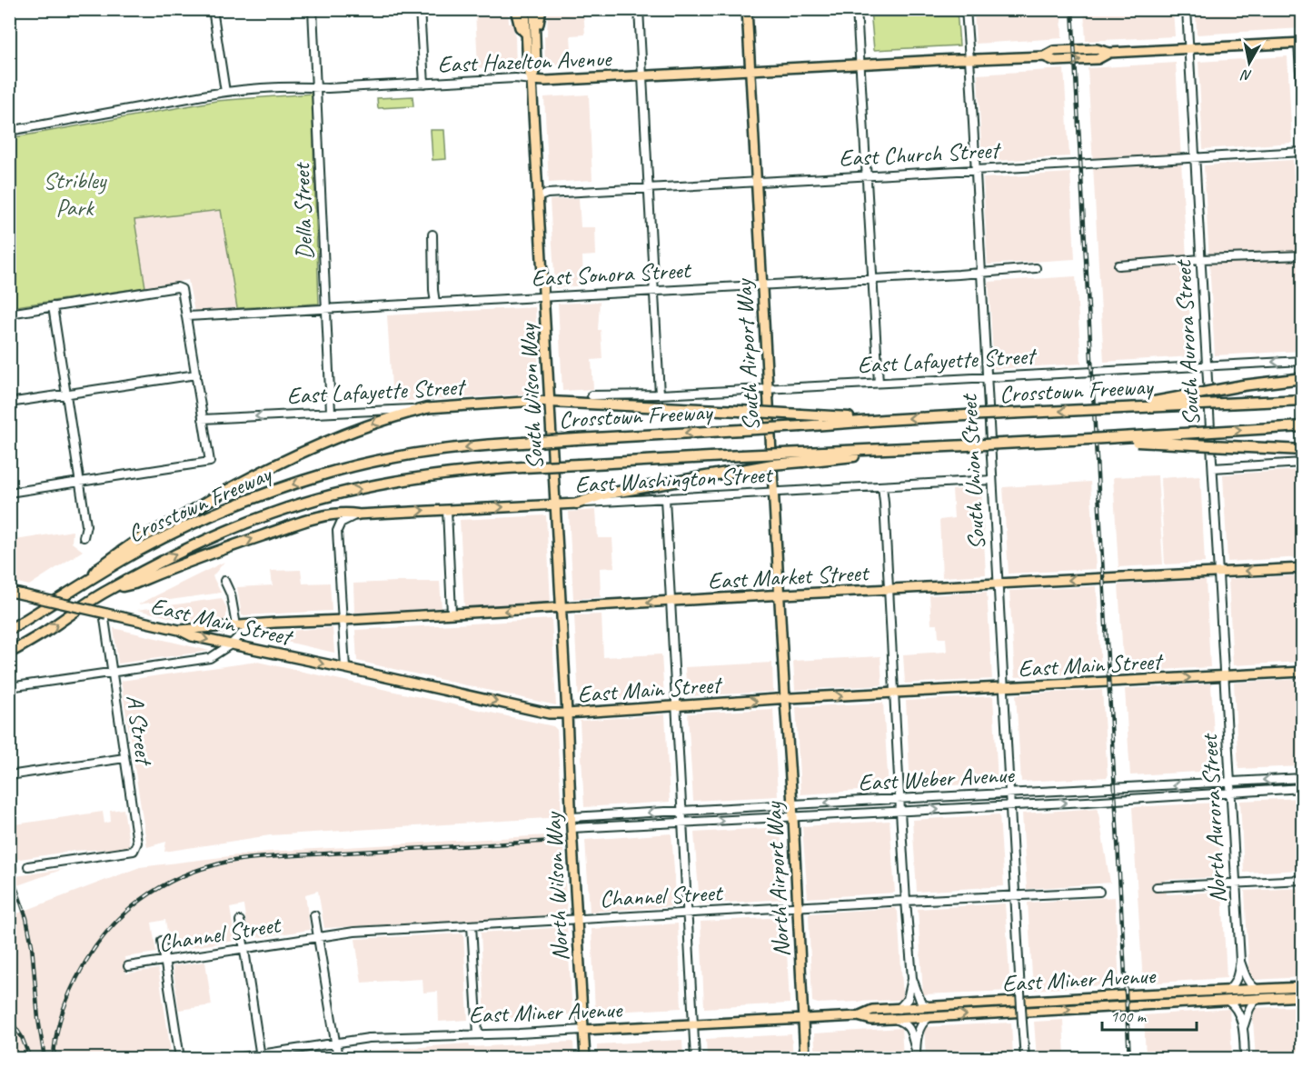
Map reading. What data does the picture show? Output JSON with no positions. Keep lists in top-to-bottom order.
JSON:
{
  "streets": {
    "highway": ["Crosstown Freeway"],
    "main road": [
      "East Hazelton Avenue",
      "South Airport Way",
      "East Lafayette Street",
      "South Wilson Way",
      "East Washington Street",
      "East Market Street",
      "East Main Street",
      "North Airport Way",
      "North Wilson Way",
      "East Miner Avenue"
    ],
    "street": [
      "East Church Street",
      "Della Street",
      "East Sonora Street",
      "South Aurora Street",
      "South Union Street",
      "A Street",
      "East Weber Avenue",
      "North Aurora Street",
      "Channel Street"
    ]
  },
  "crossings": [
    ["East Hazelton Avenue", "Della Street"],
    ["East Hazelton Avenue", "South Aurora Street"],
    ["East Hazelton Avenue", "South Airport Way"],
    ["East Hazelton Avenue", "South Wilson Way"],
    ["East Hazelton Avenue", "South Union Street"],
    ["East Church Street", "South Aurora Street"],
    ["East Church Street", "South Airport Way"],
    ["East Church Street", "South Wilson Way"],
    ["East Church Street", "South Union Street"],
    ["Della Street", "East Sonora Street"],
    ["Della Street", "East Lafayette Street"],
    ["East Sonora Street", "South Airport Way"],
    ["East Sonora Street", "South Wilson Way"],
    ["East Sonora Street", "South Union Street"],
    ["South Aurora Street", "East Lafayette Street"],
    ["South Aurora Street", "East Market Street"],
    ["South Aurora Street", "East Main Street"],
    ["South Aurora Street", "North Aurora Street"],
    ["South Airport Way", "East Lafayette Street"],
    ["South Airport Way", "East Washington Street"],
    ["South Airport Way", "East Market Street"],
    ["South Airport Way", "East Main Street"],
    ["South Airport Way", "North Airport Way"],
    ["East Lafayette Street", "South Wilson Way"],
    ["East Lafayette Street", "South Union Street"],
    ["South Wilson Way", "East Washington Street"],
    ["South Wilson Way", "East Market Street"],
    ["South Wilson Way", "East Main Street"],
    ["South Wilson Way", "North Wilson Way"],
    ["South Union Street", "East Washington Street"],
    ["South Union Street", "East Market Street"],
    ["South Union Street", "East Main Street"],
    ["South Union Street", "East Weber Avenue"],
    ["South Union Street", "Channel Street"],
    ["East Market Street", "East Main Street"],
    ["East Market Street", "A Street"],
    ["East Main Street", "A Street"],
    ["East Main Street", "North Aurora Street"],
    ["East Main Street", "North Airport Way"],
    ["East Main Street", "North Wilson Way"],
    ["East Weber Avenue", "North Aurora Street"],
    ["East Weber Avenue", "North Airport Way"],
    ["East Weber Avenue", "North Wilson Way"],
    ["North Aurora Street", "East Miner Avenue"],
    ["North Airport Way", "Channel Street"],
    ["North Airport Way", "East Miner Avenue"],
    ["North Wilson Way", "Channel Street"],
    ["North Wilson Way", "East Miner Avenue"]
  ],
  "one_way": ["East Market Street", "East Main Street"],
  "parks": ["Stribley Park"],
  "scale_bar": "100 m",
  "north": "bottom"
}
